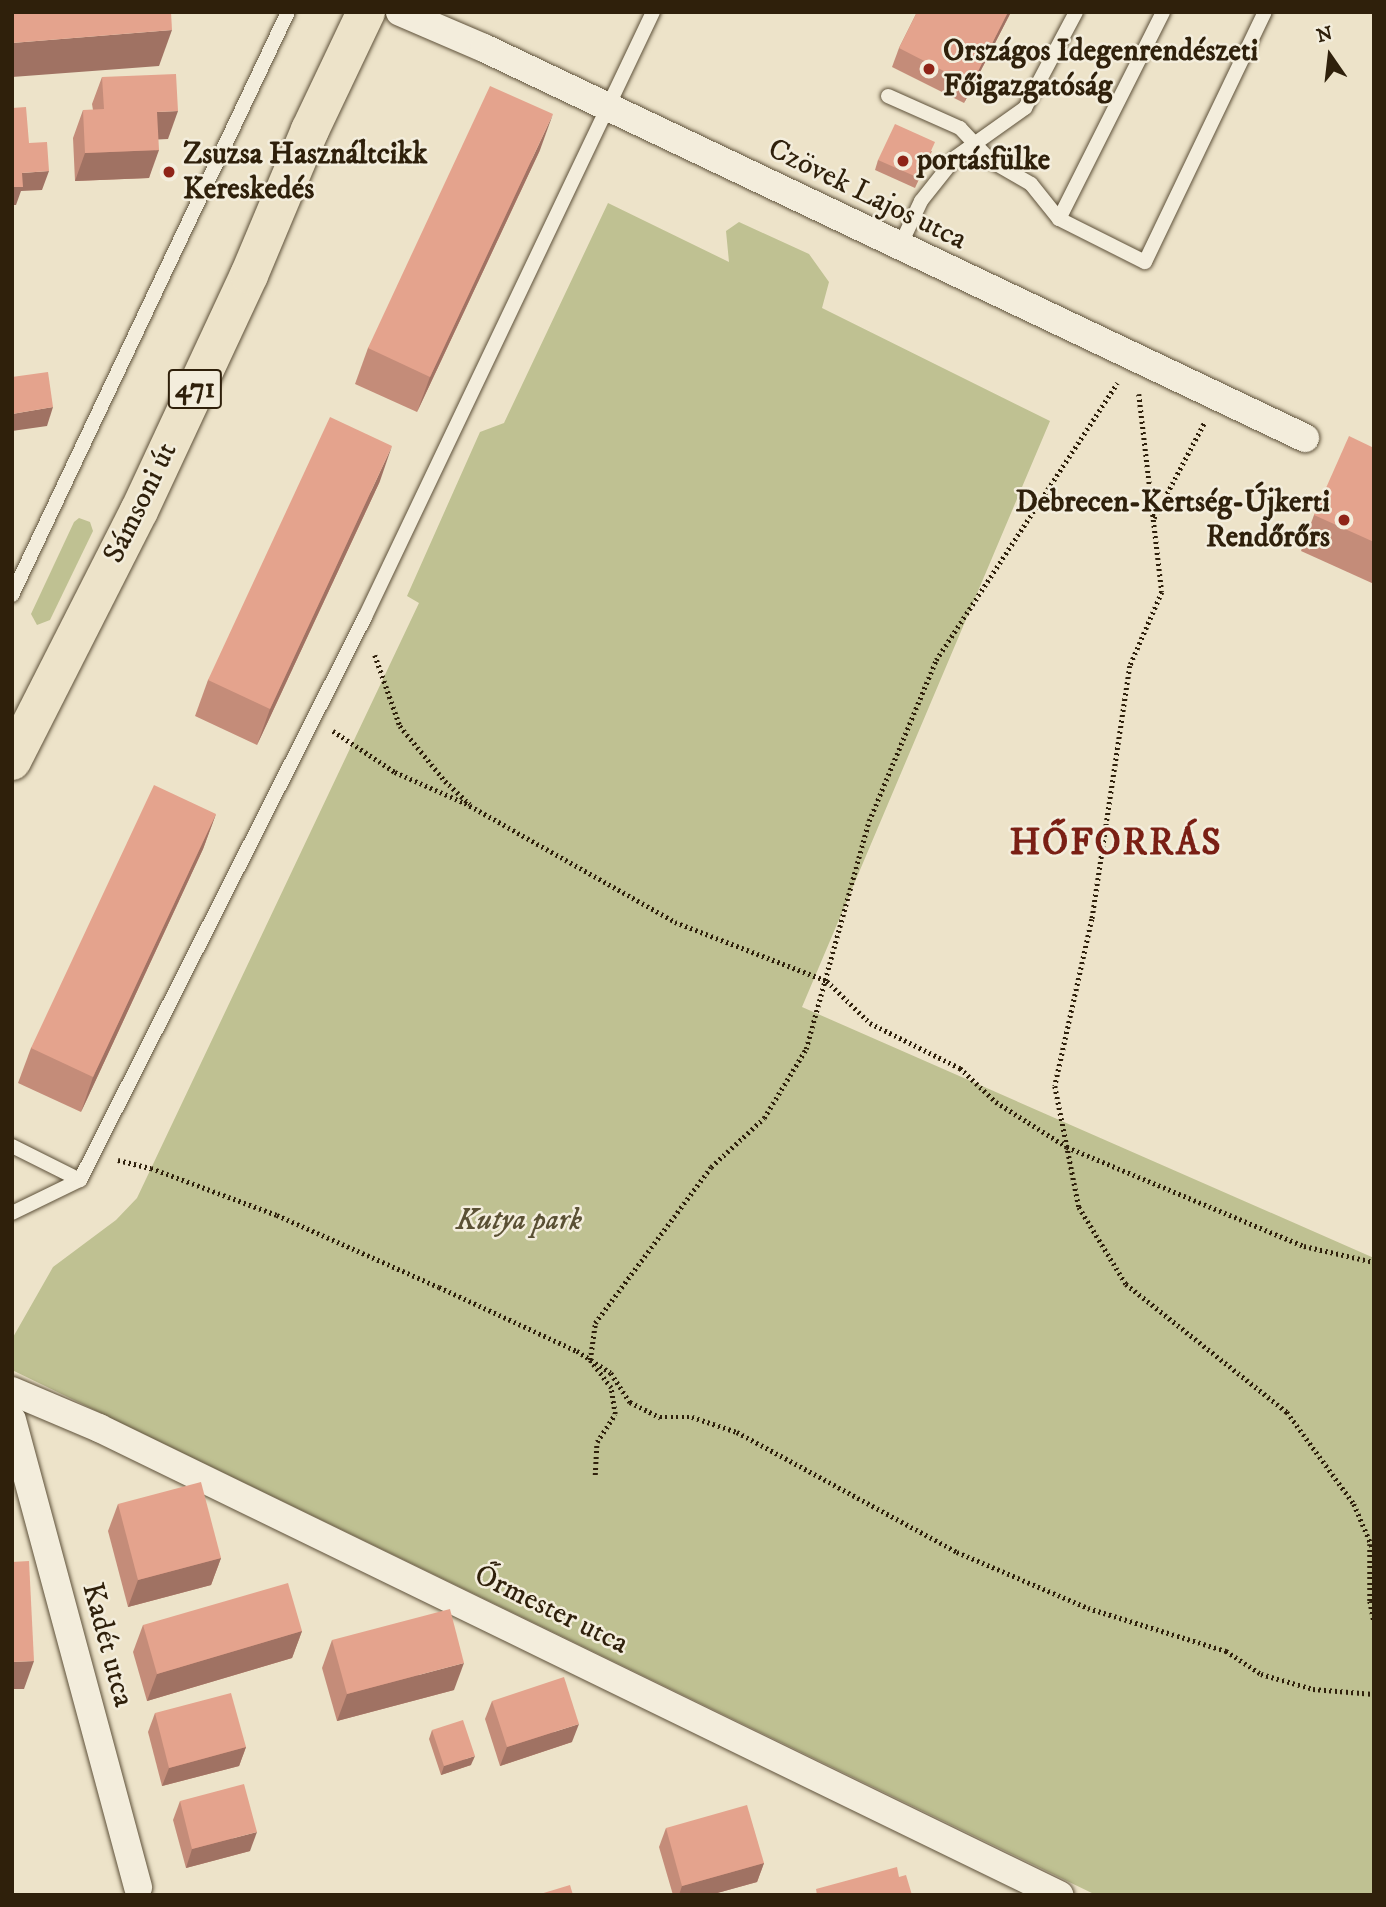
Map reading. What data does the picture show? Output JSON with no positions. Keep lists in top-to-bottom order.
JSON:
{
  "streets": {
    "main road": ["471", "Sámsoni út"],
    "street": ["Czövek Lajos utca", "Őrmester utca", "Kadét utca"]
  },
  "districts": ["HŐFORRÁS"],
  "parks": ["Kutya park"],
  "places": [
    "Országos Idegenrendészeti Főigazgatóság",
    "portásfülke",
    "Zsuzsa Használtcikk Kereskedés",
    "Debrecen-Kertség-Újkerti Rendőrőrs"
  ],
  "north": "top"
}
